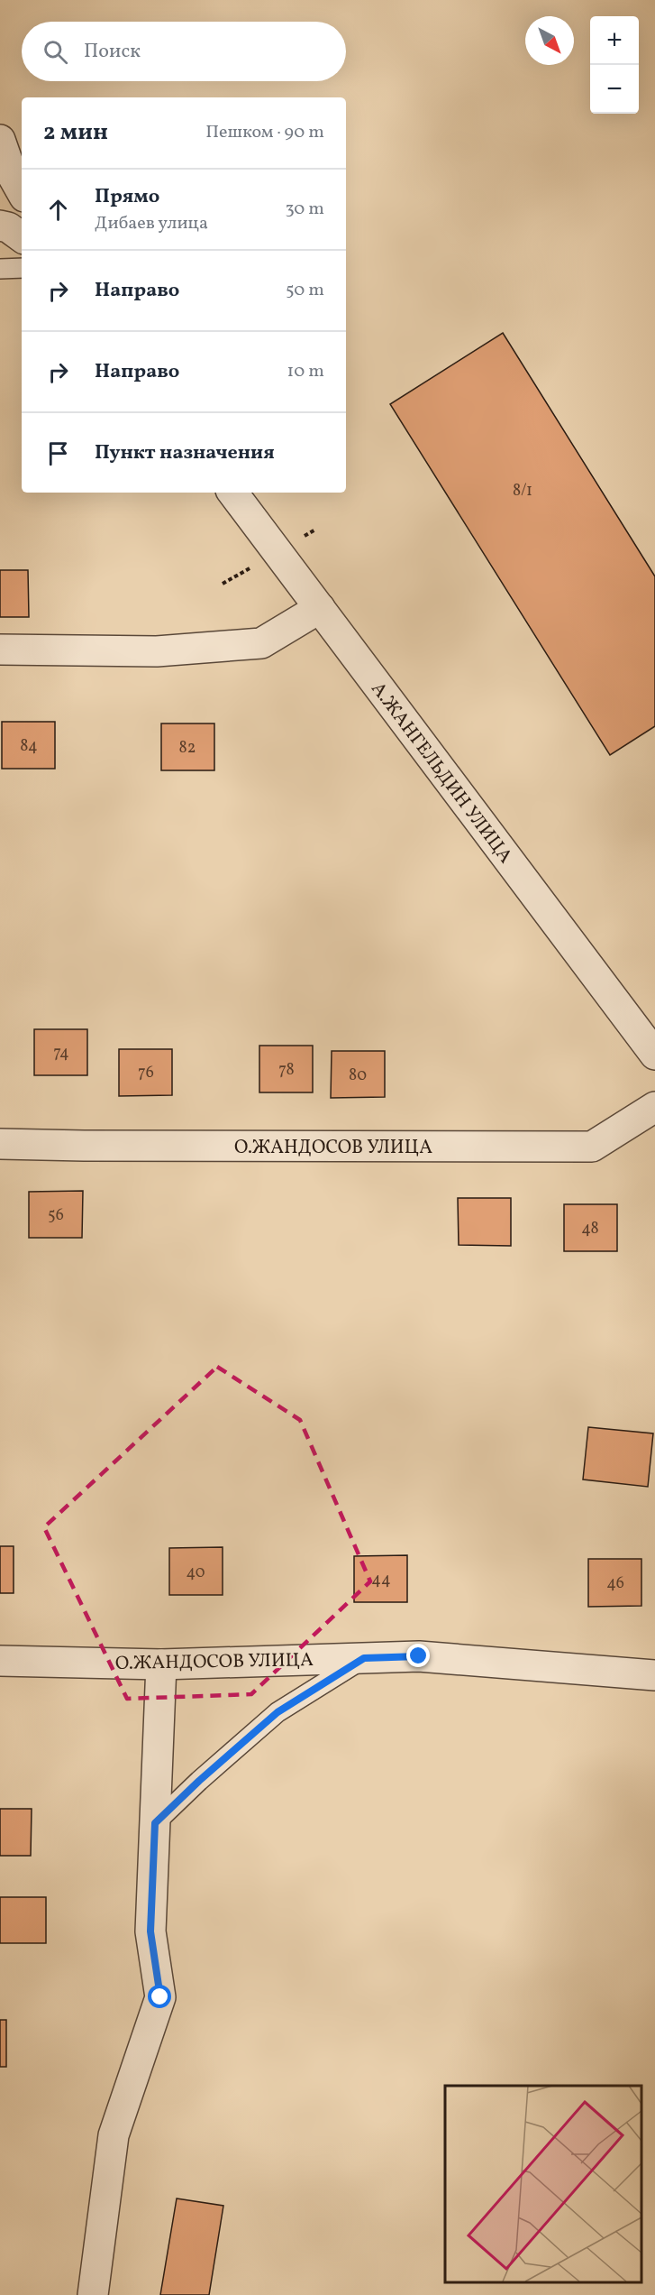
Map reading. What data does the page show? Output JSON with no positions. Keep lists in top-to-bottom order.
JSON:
{
  "streets": {
    "street": ["А.ЖАНГЕЛЬДИН УЛИЦА", "О.ЖАНДОСОВ УЛИЦА"]
  },
  "house_numbers": [
    "8/1",
    "84",
    "82",
    "74",
    "78",
    "76",
    "80",
    "56",
    "48",
    "40",
    "44",
    "46"
  ],
  "north": "bottom right",
  "page": {
    "map_buttons": ["+", "−"],
    "search": "Поиск",
    "heading": ["2 мин", "Пешком · 90 m"],
    "list": [
      ["Прямо", "Дибаев улица", "30 m"],
      ["Направо", "50 m"],
      ["Направо", "10 m"],
      "Пункт назначения"
    ]
  }
}
